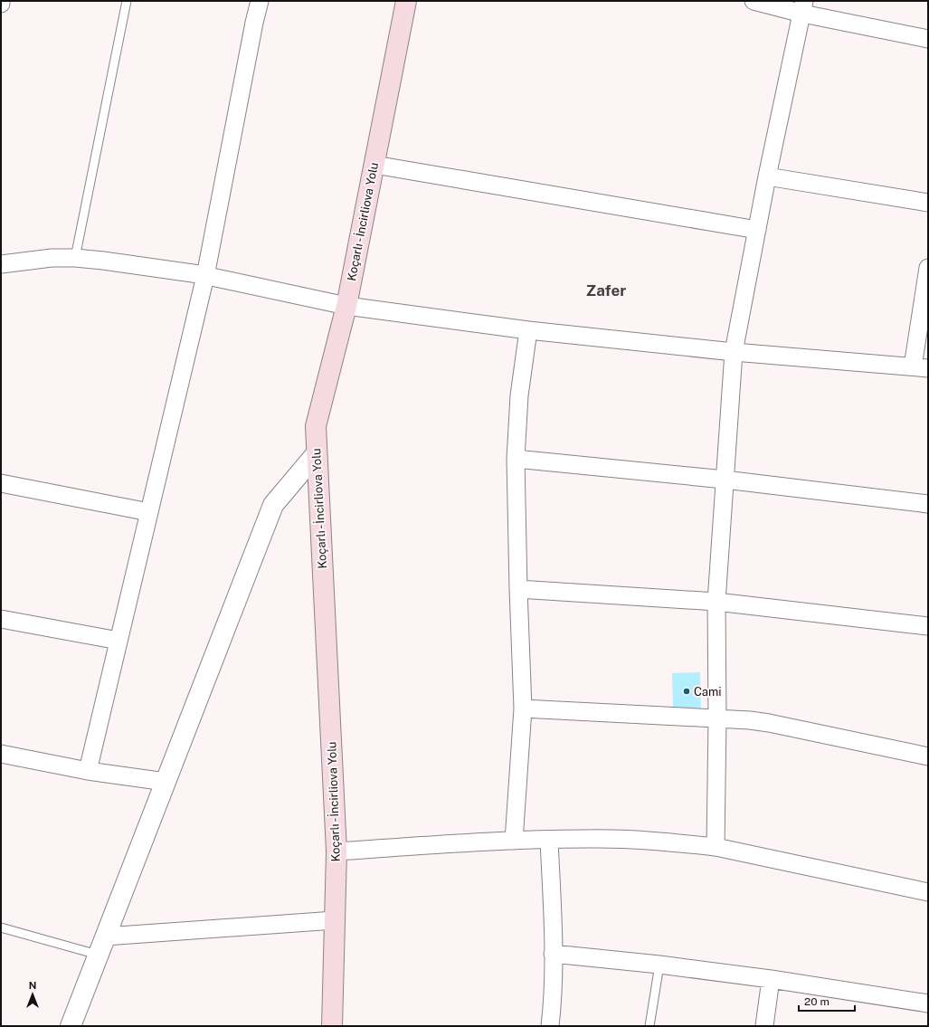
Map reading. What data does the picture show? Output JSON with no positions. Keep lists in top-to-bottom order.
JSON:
{
  "streets": {
    "main road": ["Koçarlı - İncirliova Yolu"]
  },
  "districts": ["Zafer"],
  "places": ["Cami"],
  "scale_bar": "20 m",
  "north": "top"
}
